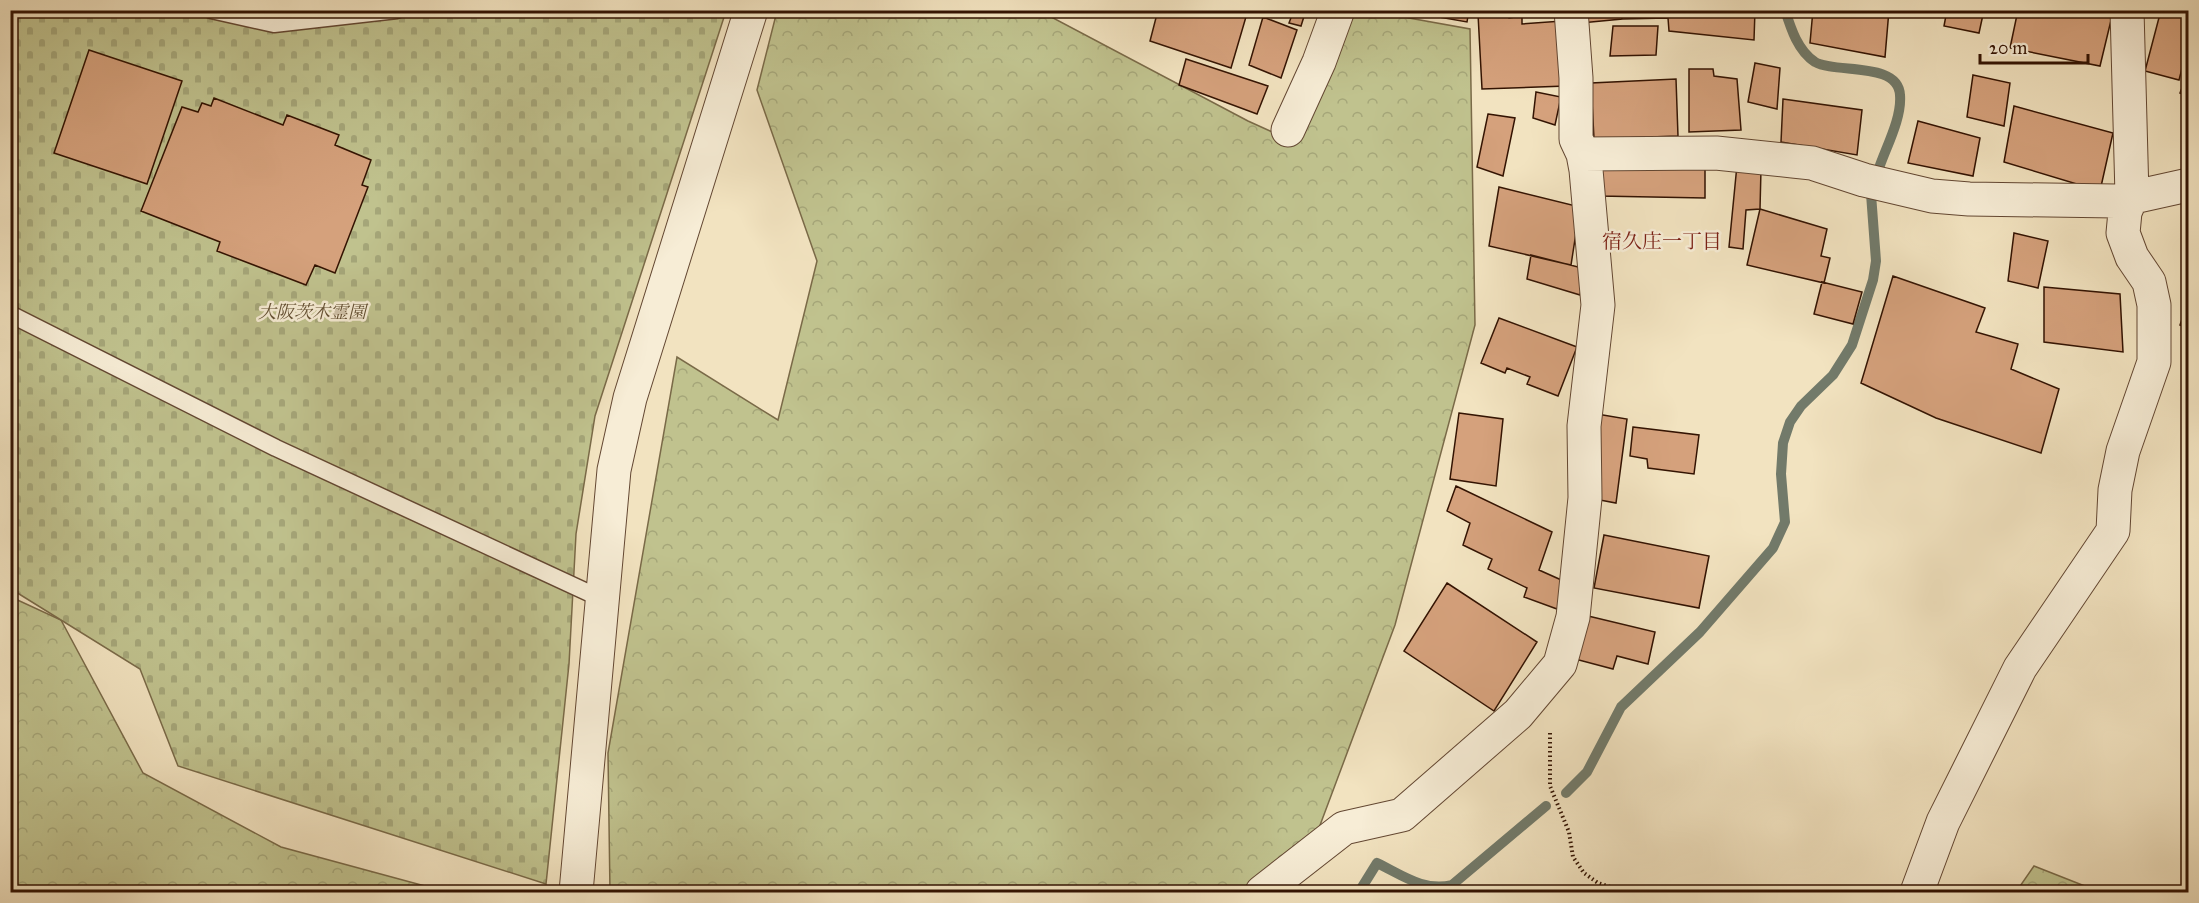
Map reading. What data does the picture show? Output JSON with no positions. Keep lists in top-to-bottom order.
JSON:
{
  "districts": ["宿久庄一丁目"],
  "parks": ["大阪茨木霊園"],
  "scale_bar": "20 m"
}
